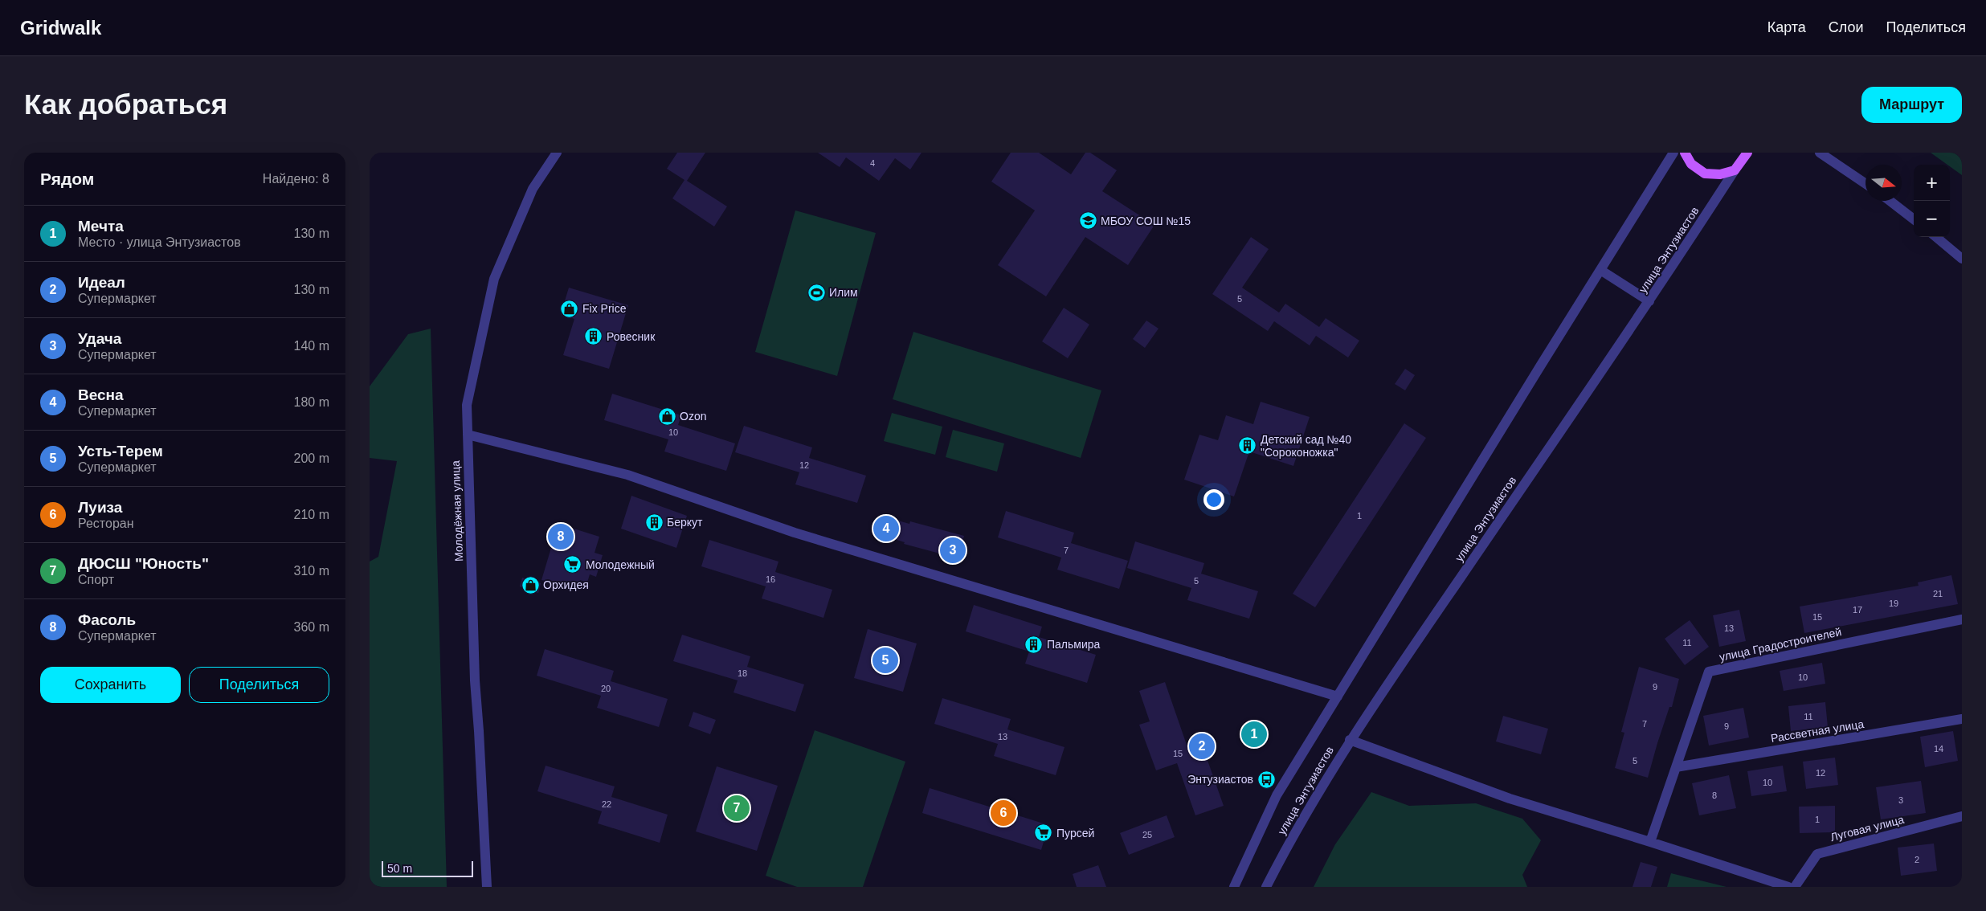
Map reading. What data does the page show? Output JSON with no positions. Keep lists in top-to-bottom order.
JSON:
{
  "streets": {
    "street": [
      "улица Энтузиастов",
      "Молодёжная улица",
      "улица Градостроителей",
      "Рассветная улица",
      "Луговая улица"
    ]
  },
  "crossings": [
    ["улица Градостроителей", "Рассветная улица"]
  ],
  "places": {
    "school or university": ["МБОУ СОШ №15"],
    "sports": ["Илим"],
    "shop": ["Fix Price", "Ozon", "Орхидея"],
    "building": [
      "Ровесник",
      "Детский сад №40 \"Сороконожка\"",
      "Беркут",
      "Пальмира"
    ],
    "supermarket": ["Молодежный", "Пурсей"],
    "bus stop": ["Энтузиастов"]
  },
  "house_numbers": [
    "4",
    "5",
    "10",
    "12",
    "1",
    "7",
    "16",
    "5",
    "21",
    "19",
    "17",
    "15",
    "13",
    "11",
    "18",
    "10",
    "9",
    "20",
    "11",
    "7",
    "9",
    "13",
    "14",
    "15",
    "5",
    "12",
    "10",
    "8",
    "3",
    "22",
    "1",
    "25",
    "2"
  ],
  "scale_bar": "50 m",
  "north": "right",
  "page": {
    "header": "Gridwalk",
    "nav": ["Карта", "Слои", "Поделиться"],
    "buttons": [
      "Маршрут",
      ["Сохранить", "Поделиться"]
    ],
    "title": "Как добраться",
    "heading": ["Рядом", "Найдено: 8"],
    "map_buttons": ["+", "−"],
    "list": [
      {
        "mark": "1",
        "name": "Мечта",
        "note": "Место · улица Энтузиастов",
        "value": "130 m"
      },
      {
        "mark": "2",
        "name": "Идеал",
        "note": "Супермаркет",
        "value": "130 m"
      },
      {
        "mark": "3",
        "name": "Удача",
        "note": "Супермаркет",
        "value": "140 m"
      },
      {
        "mark": "4",
        "name": "Весна",
        "note": "Супермаркет",
        "value": "180 m"
      },
      {
        "mark": "5",
        "name": "Усть-Терем",
        "note": "Супермаркет",
        "value": "200 m"
      },
      {
        "mark": "6",
        "name": "Луиза",
        "note": "Ресторан",
        "value": "210 m"
      },
      {
        "mark": "7",
        "name": "ДЮСШ \"Юность\"",
        "note": "Спорт",
        "value": "310 m"
      },
      {
        "mark": "8",
        "name": "Фасоль",
        "note": "Супермаркет",
        "value": "360 m"
      }
    ],
    "pins": [
      "4",
      "8",
      "3",
      "5",
      "1",
      "2",
      "7",
      "6"
    ],
    "scale": "50 m"
  }
}
